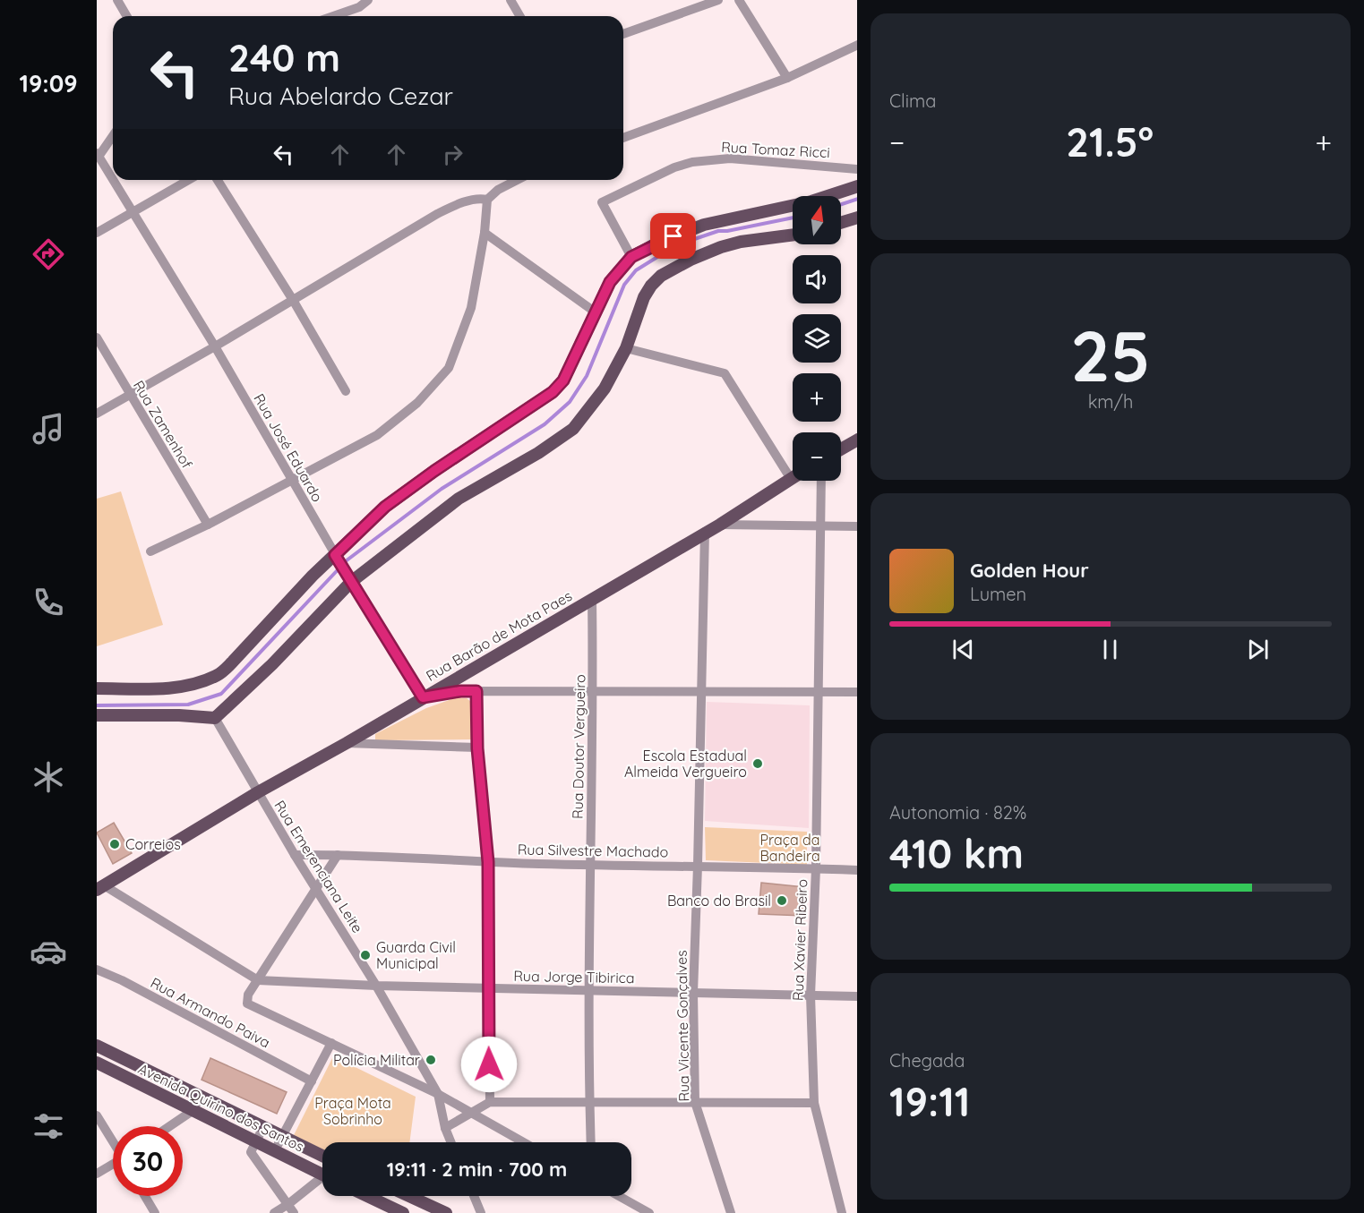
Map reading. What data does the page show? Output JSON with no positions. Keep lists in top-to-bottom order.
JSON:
{
  "streets": {
    "main road": ["Rua Barão de Mota Paes", "Avenida Quirino dos Santos"],
    "street": [
      "Rua Tomaz Ricci",
      "Rua Zamenhof",
      "Rua José Eduardo",
      "Rua Doutor Vergueiro",
      "Rua Silvestre Machado",
      "Rua Emerenciana Leite",
      "Rua Xavier Ribeiro",
      "Rua Jorge Tibirica",
      "Rua Armando Paiva",
      "Rua Vicente Gonçalves"
    ]
  },
  "crossings": [
    ["Rua José Eduardo", "Rua Barão de Mota Paes"],
    ["Rua Barão de Mota Paes", "Rua Doutor Vergueiro"],
    ["Rua Barão de Mota Paes", "Rua Emerenciana Leite"],
    ["Rua Doutor Vergueiro", "Rua Silvestre Machado"],
    ["Rua Doutor Vergueiro", "Rua Jorge Tibirica"],
    ["Rua Silvestre Machado", "Rua Emerenciana Leite"],
    ["Rua Silvestre Machado", "Rua Xavier Ribeiro"],
    ["Rua Silvestre Machado", "Rua Vicente Gonçalves"],
    ["Rua Emerenciana Leite", "Rua Jorge Tibirica"],
    ["Rua Xavier Ribeiro", "Rua Jorge Tibirica"],
    ["Rua Jorge Tibirica", "Rua Vicente Gonçalves"]
  ],
  "parks": ["Praça da Bandeira", "Praça Mota Sobrinho"],
  "places": [
    "Escola Estadual Almeida Vergueiro",
    "Correios",
    "Banco do Brasil",
    "Guarda Civil Municipal",
    "Polícia Militar"
  ],
  "north": "top",
  "page": {
    "tabs": "19:09",
    "tile": [
      "Clima",
      ["25", "km/h"],
      ["Autonomia · 82%", "410 km"],
      ["Chegada", "19:11"]
    ],
    "turn": ["240 m", "Rua Abelardo Cezar"],
    "heat": ["−", "21.5°", "+"],
    "map_buttons": ["+", "−"],
    "song": ["Golden Hour", "Lumen"],
    "limit": "30",
    "trip": "19:11 · 2 min · 700 m"
  }
}
